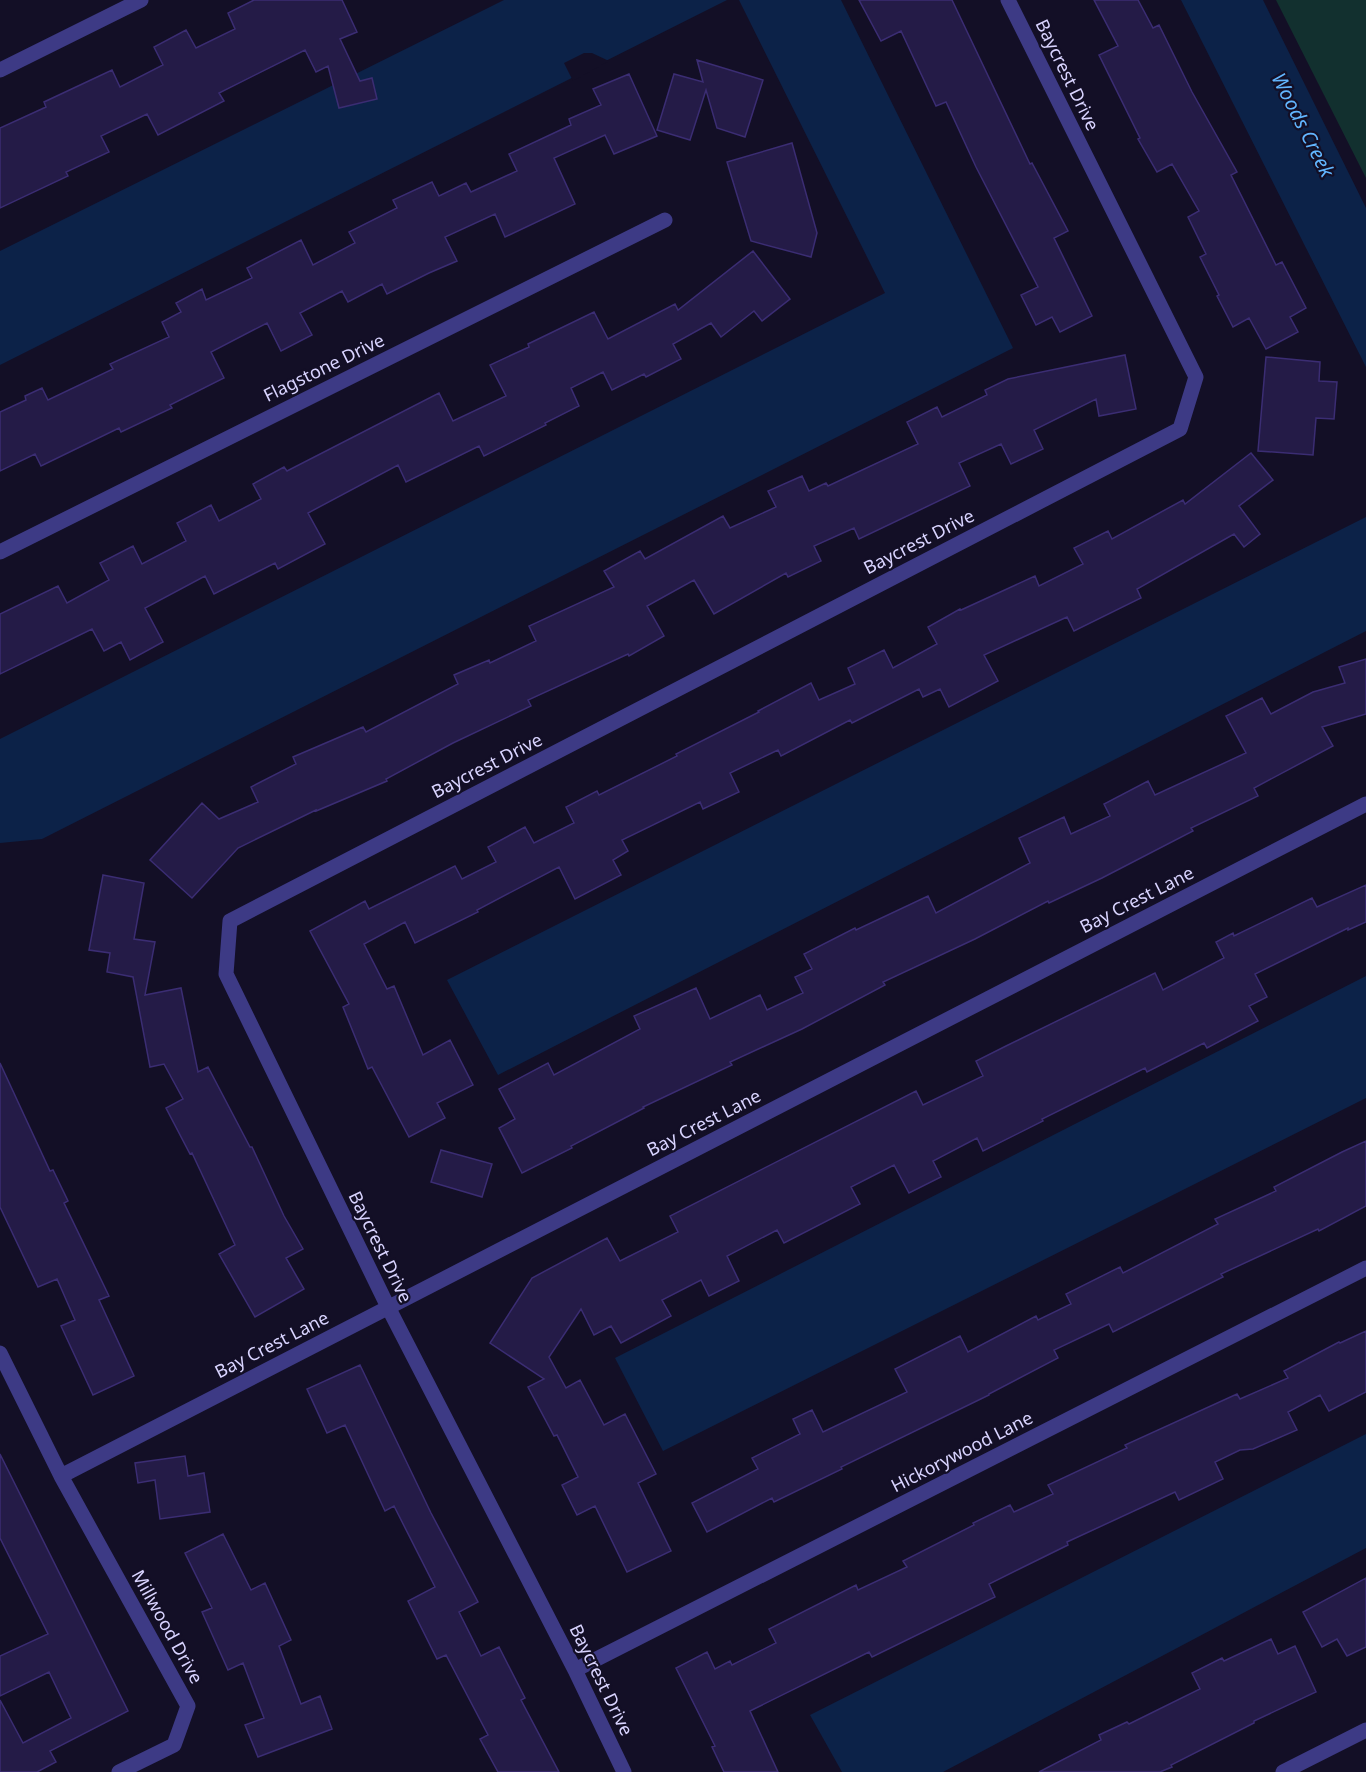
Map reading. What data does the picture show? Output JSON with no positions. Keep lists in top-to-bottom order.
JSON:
{
  "streets": {
    "street": [
      "Baycrest Drive",
      "Flagstone Drive",
      "Bay Crest Lane",
      "Hickorywood Lane",
      "Millwood Drive"
    ]
  },
  "crossings": [
    ["Baycrest Drive", "Bay Crest Lane"],
    ["Baycrest Drive", "Hickorywood Lane"],
    ["Bay Crest Lane", "Millwood Drive"]
  ],
  "water": ["Woods Creek"]
}
